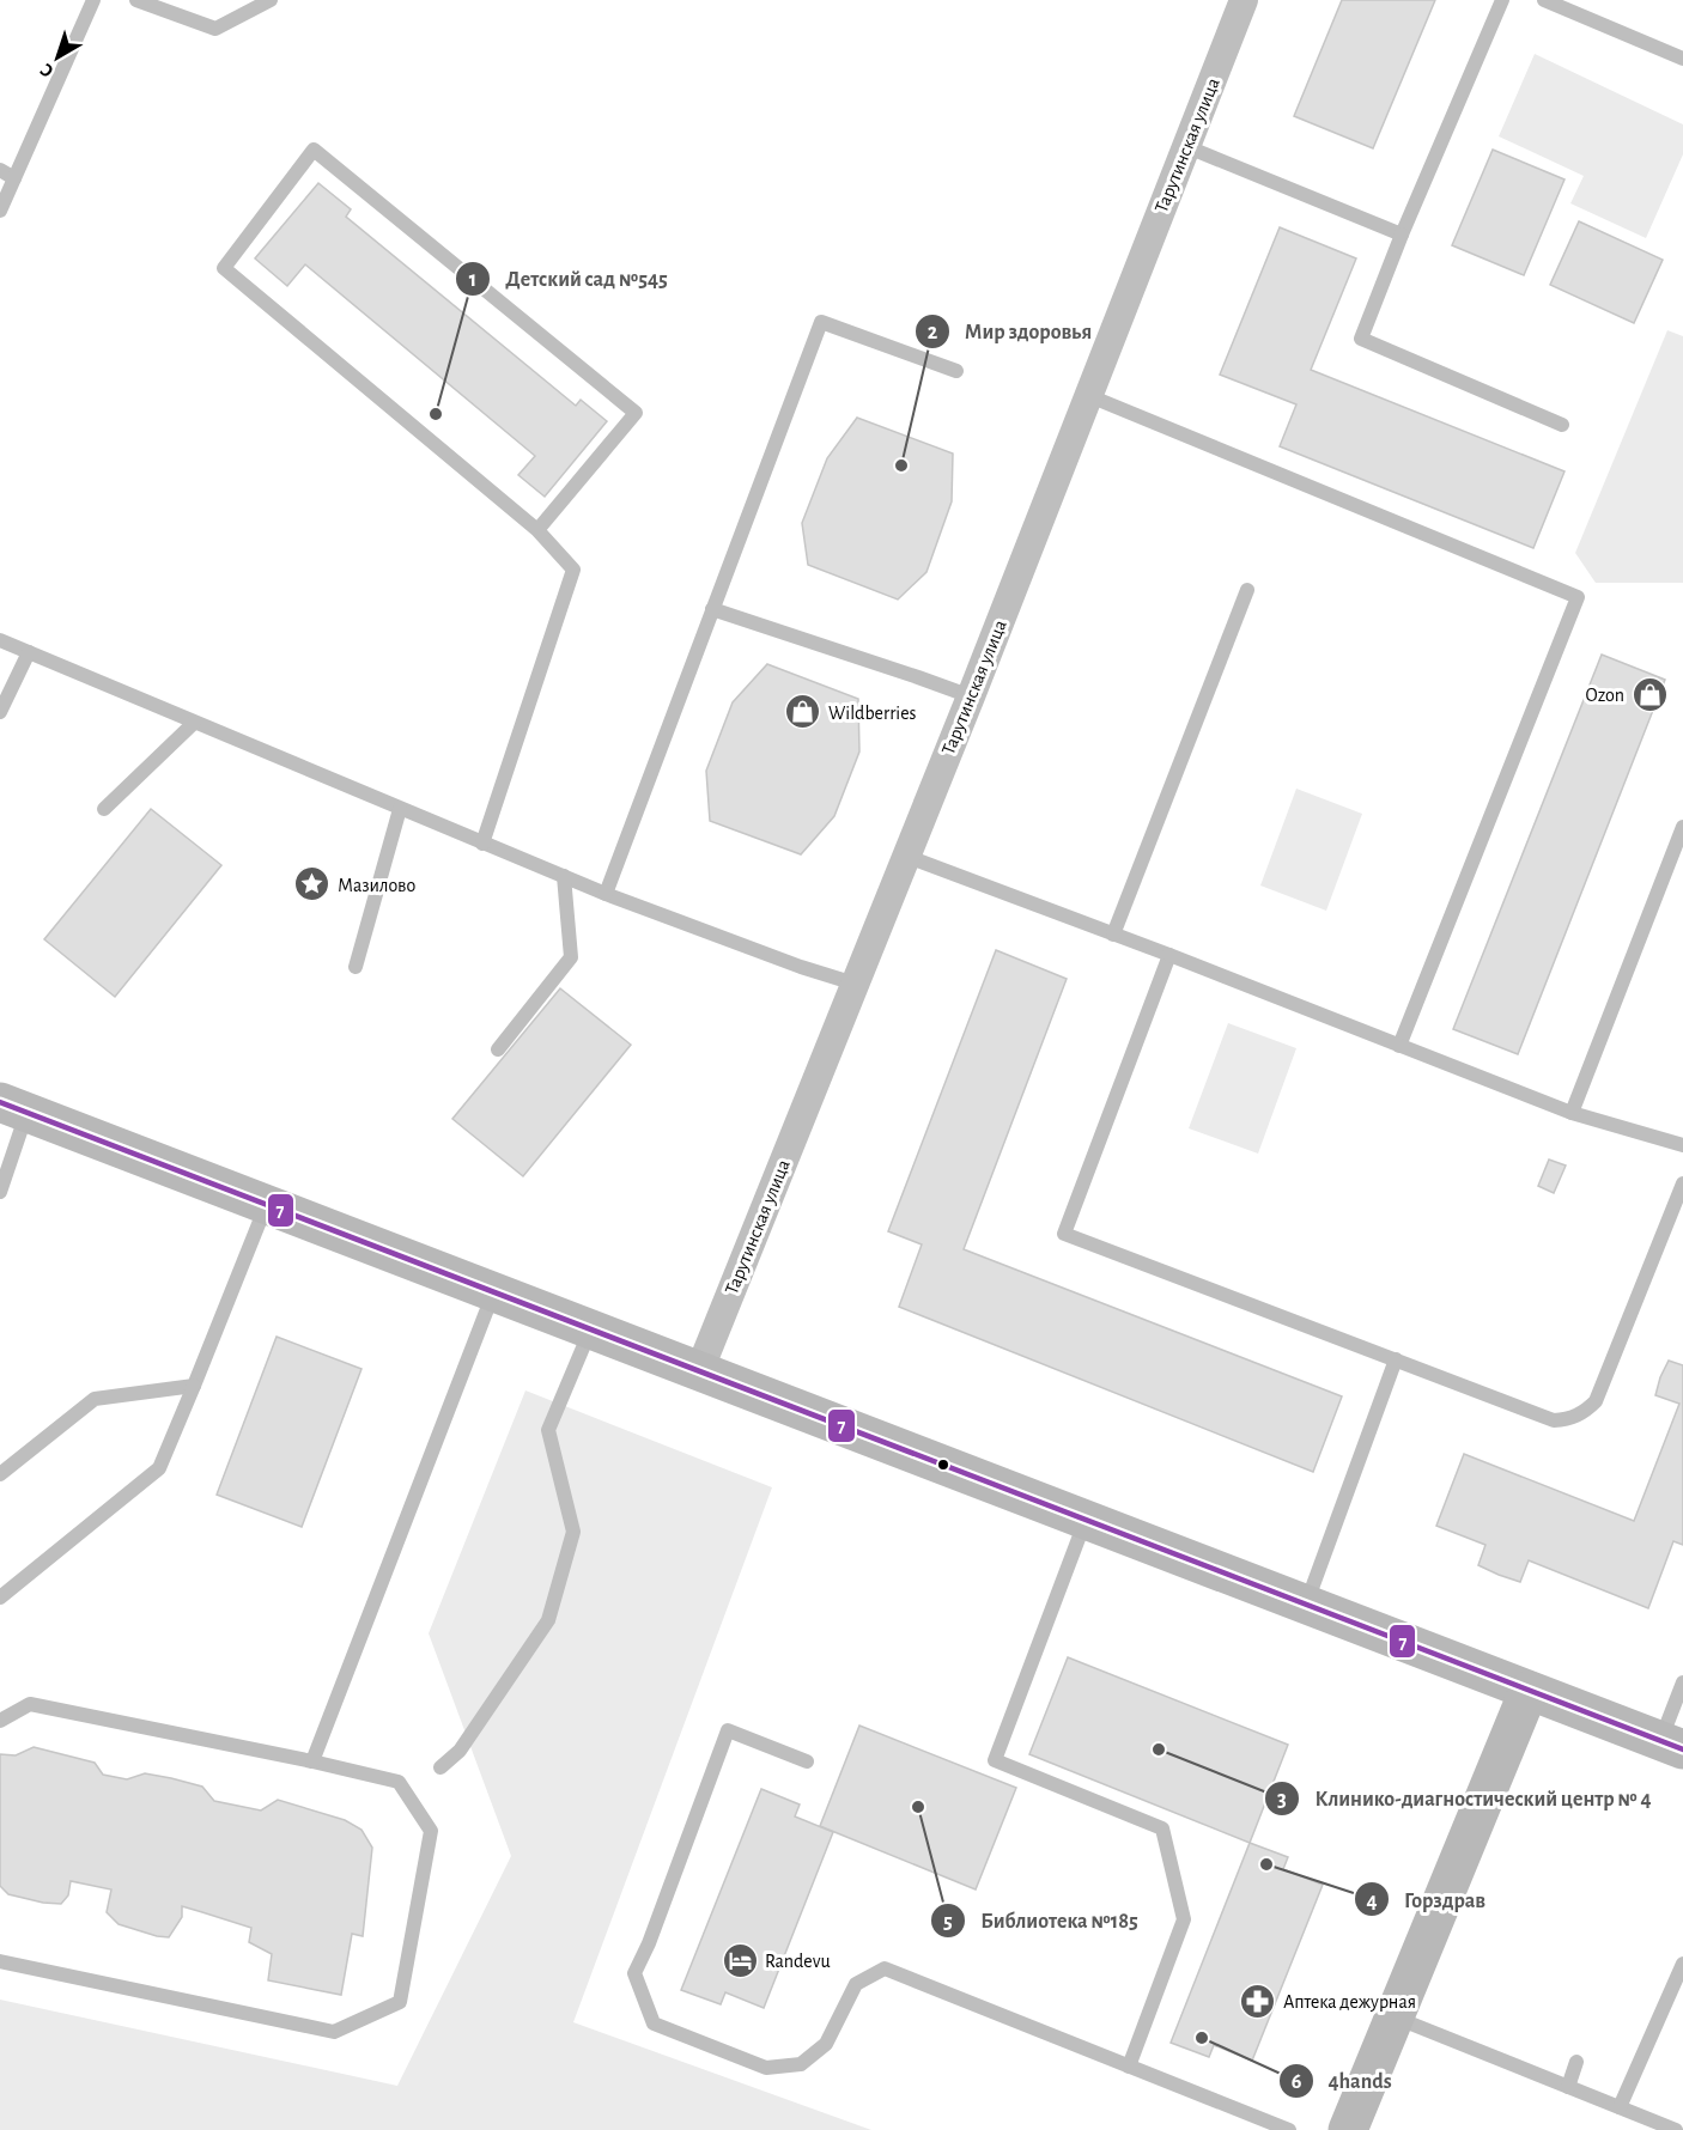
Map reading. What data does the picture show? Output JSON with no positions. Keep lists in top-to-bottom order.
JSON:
{
  "streets": {
    "street": ["Тарутинская улица"]
  },
  "places": {
    "other": [
      "Детский сад №545",
      "Мир здоровья",
      "Клинико-диагностический центр № 4",
      "Библиотека №185",
      "Горздрав",
      "4hands"
    ],
    "shop": ["Ozon", "Wildberries"],
    "place": ["Мазилово"],
    "hotel": ["Randevu"],
    "pharmacy": ["Аптека дежурная"]
  },
  "lines": ["transit line 7"],
  "north": "bottom left"
}
